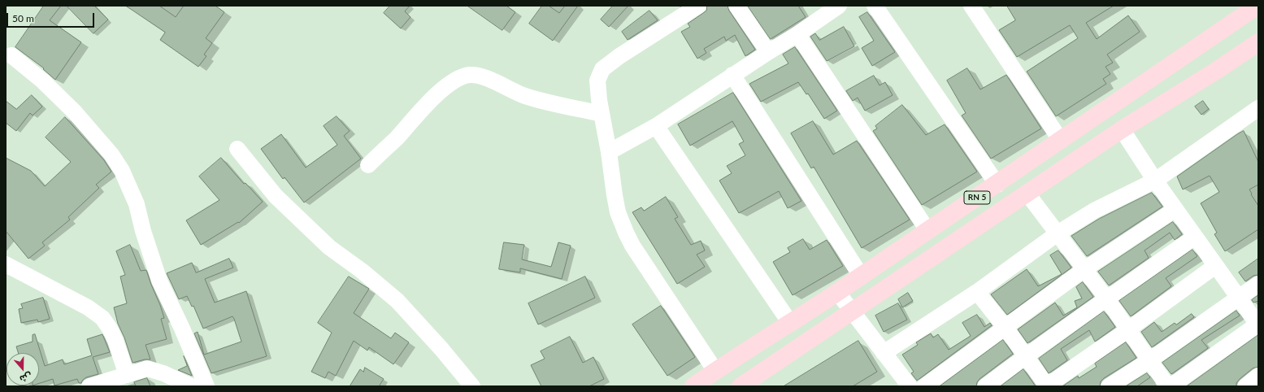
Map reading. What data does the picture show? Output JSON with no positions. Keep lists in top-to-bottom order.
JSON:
{
  "streets": {
    "main road": ["RN 5"]
  },
  "scale_bar": "50 m",
  "north": "bottom"
}
